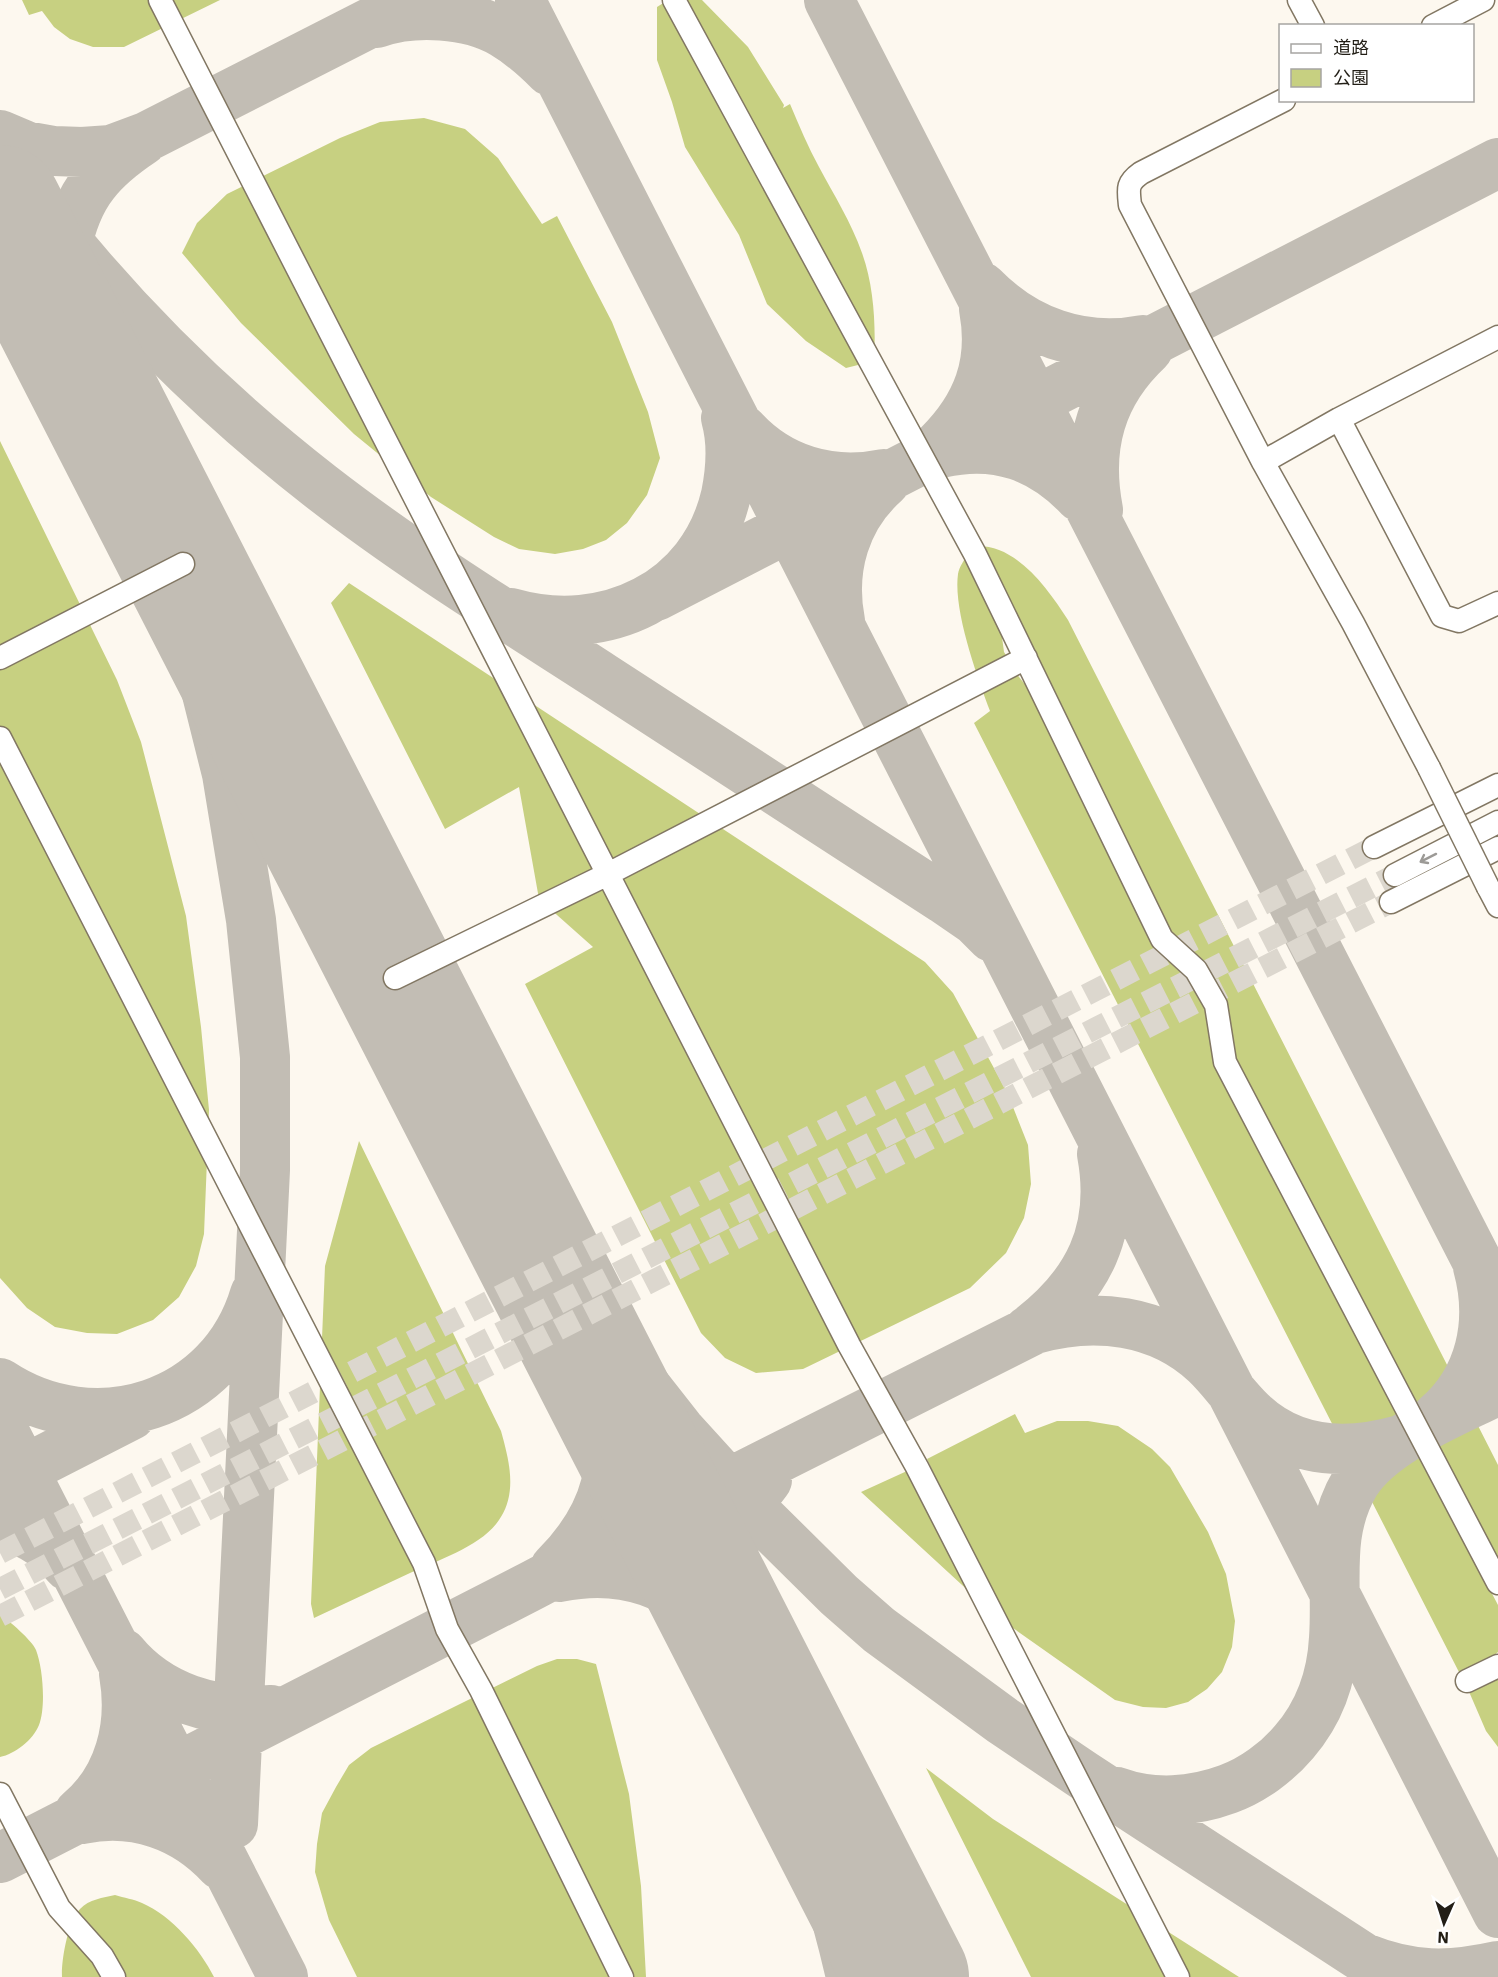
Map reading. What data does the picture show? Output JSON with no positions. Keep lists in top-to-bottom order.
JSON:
{
  "legend": ["道路", "公園"],
  "north": "bottom"
}
